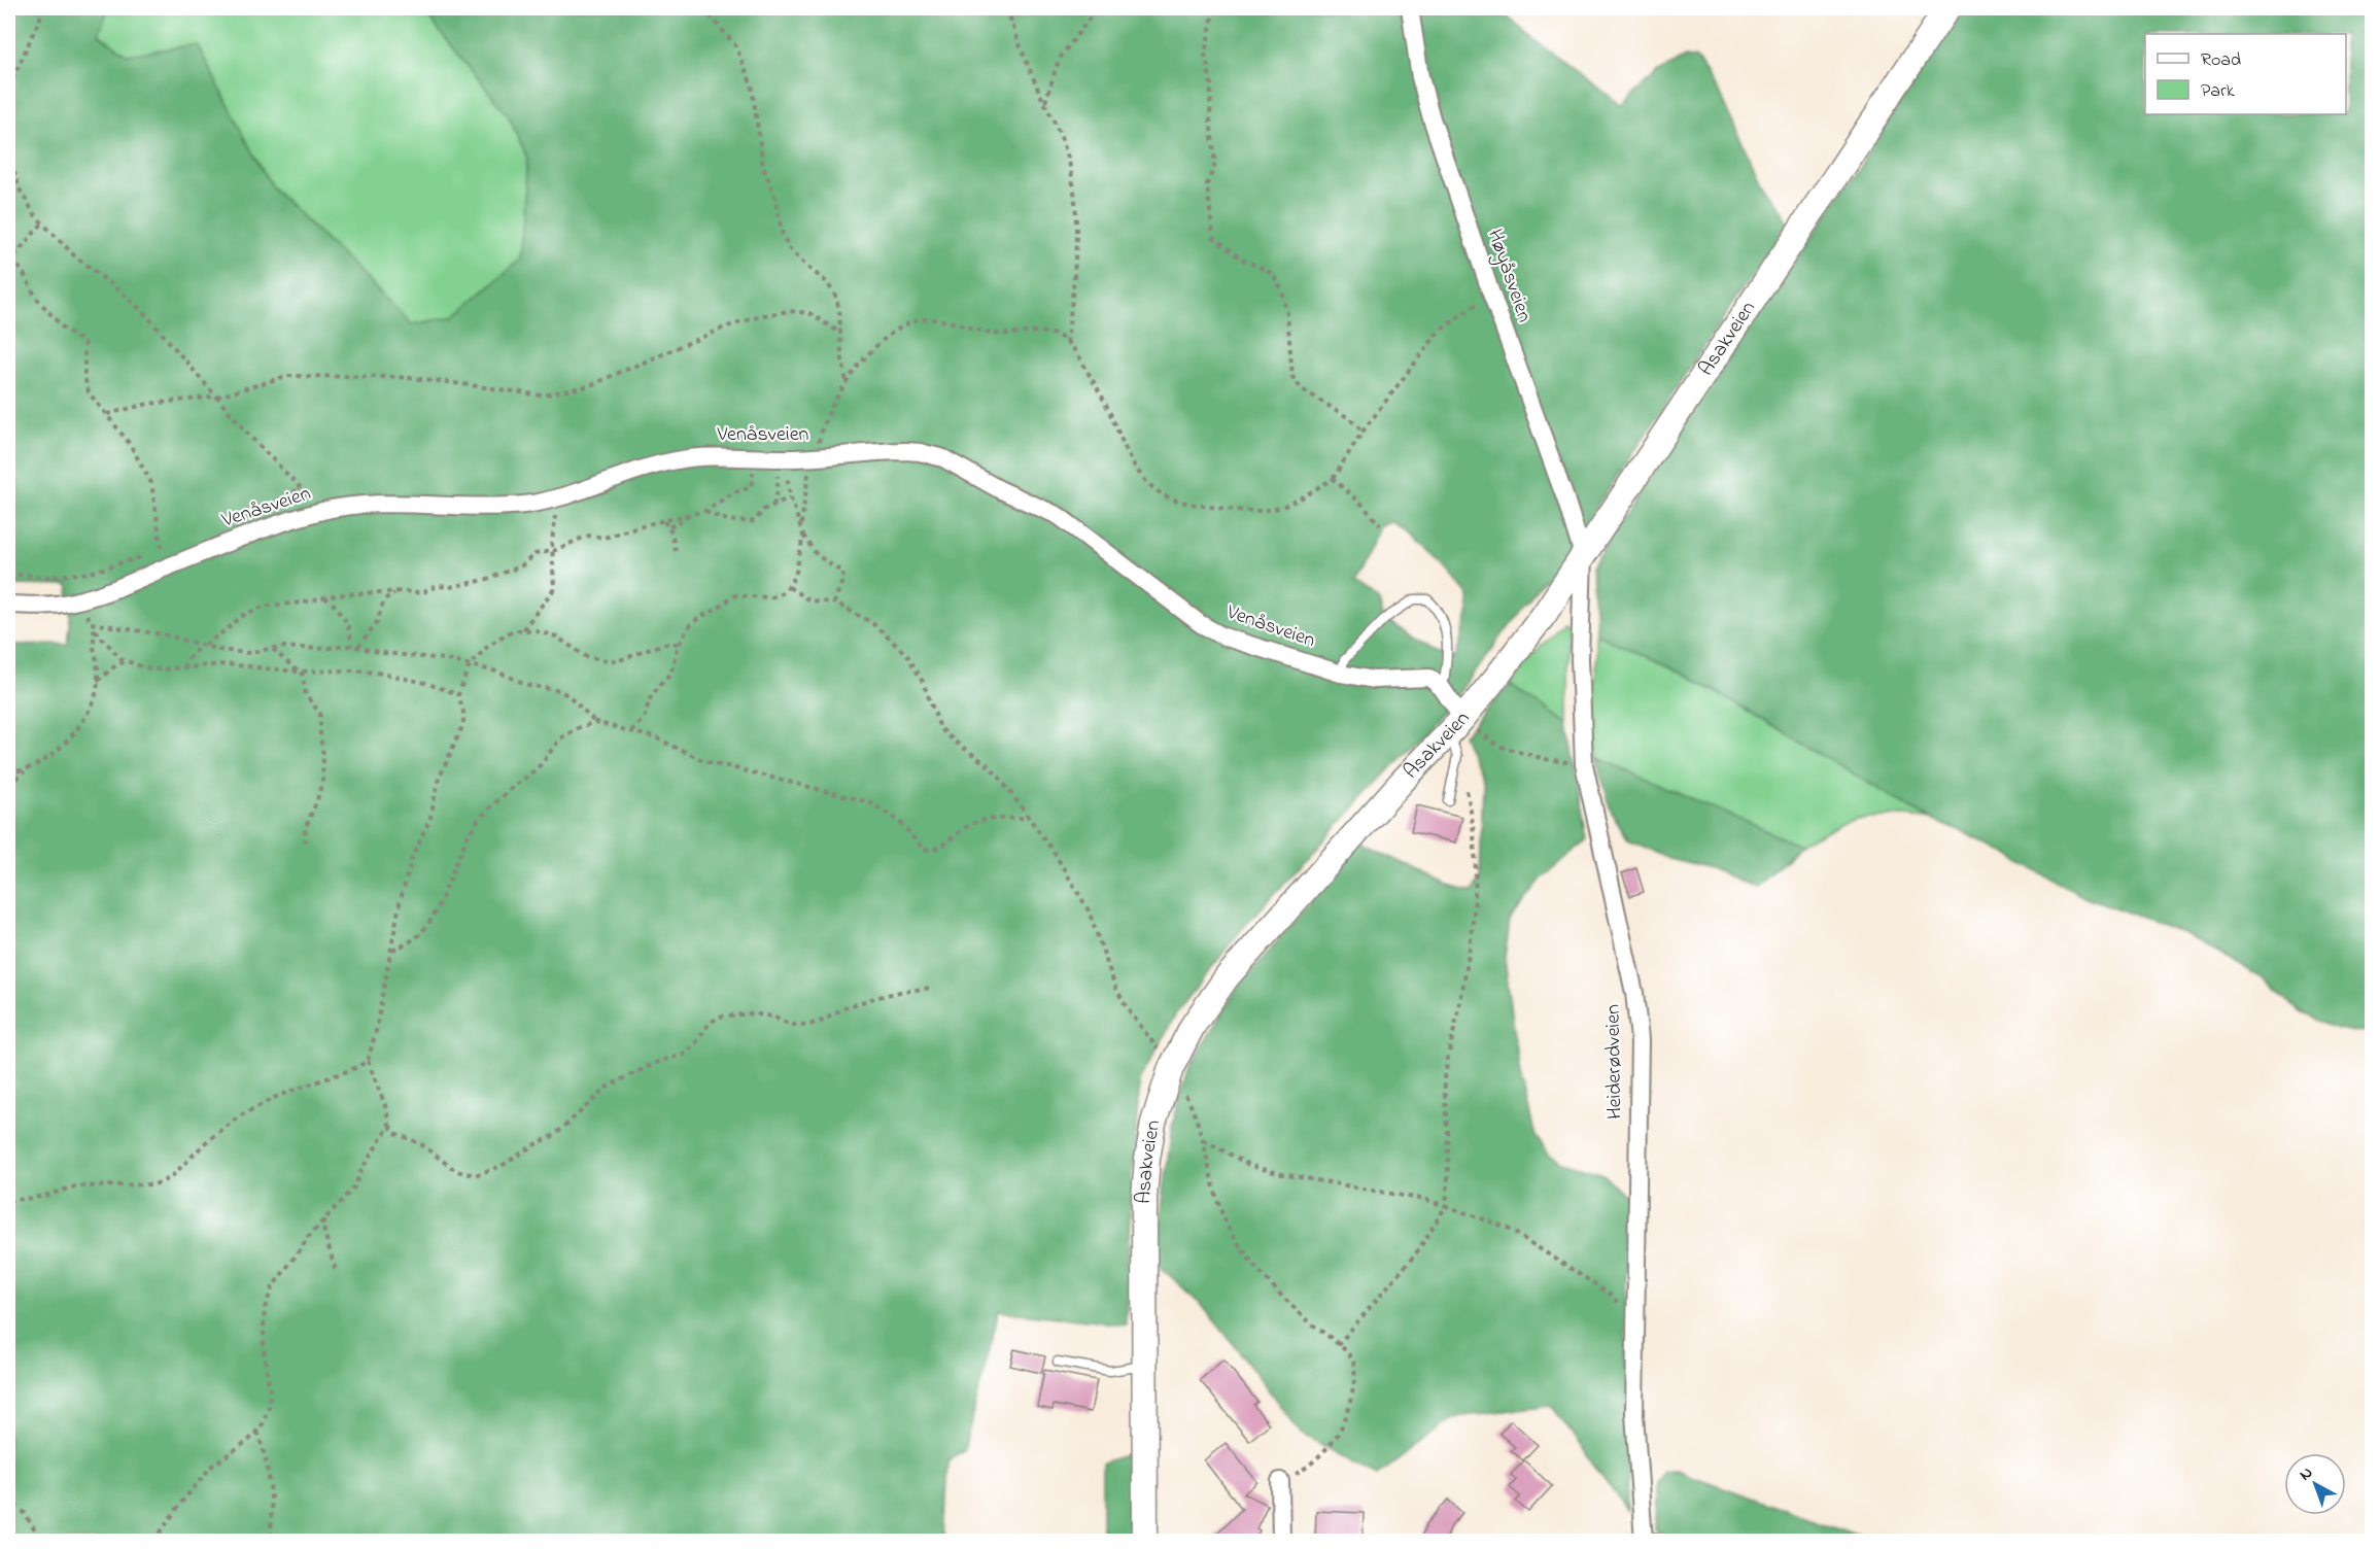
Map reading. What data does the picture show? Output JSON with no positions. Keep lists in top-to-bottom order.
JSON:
{
  "streets": {
    "main road": ["Asakveien"],
    "street": ["Høyåsveien", "Venåsveien", "Heiderødveien"]
  },
  "crossings": [
    ["Høyåsveien", "Asakveien"],
    ["Høyåsveien", "Heiderødveien"],
    ["Asakveien", "Heiderødveien"]
  ],
  "legend": ["Road", "Park"],
  "north": "top left"
}
